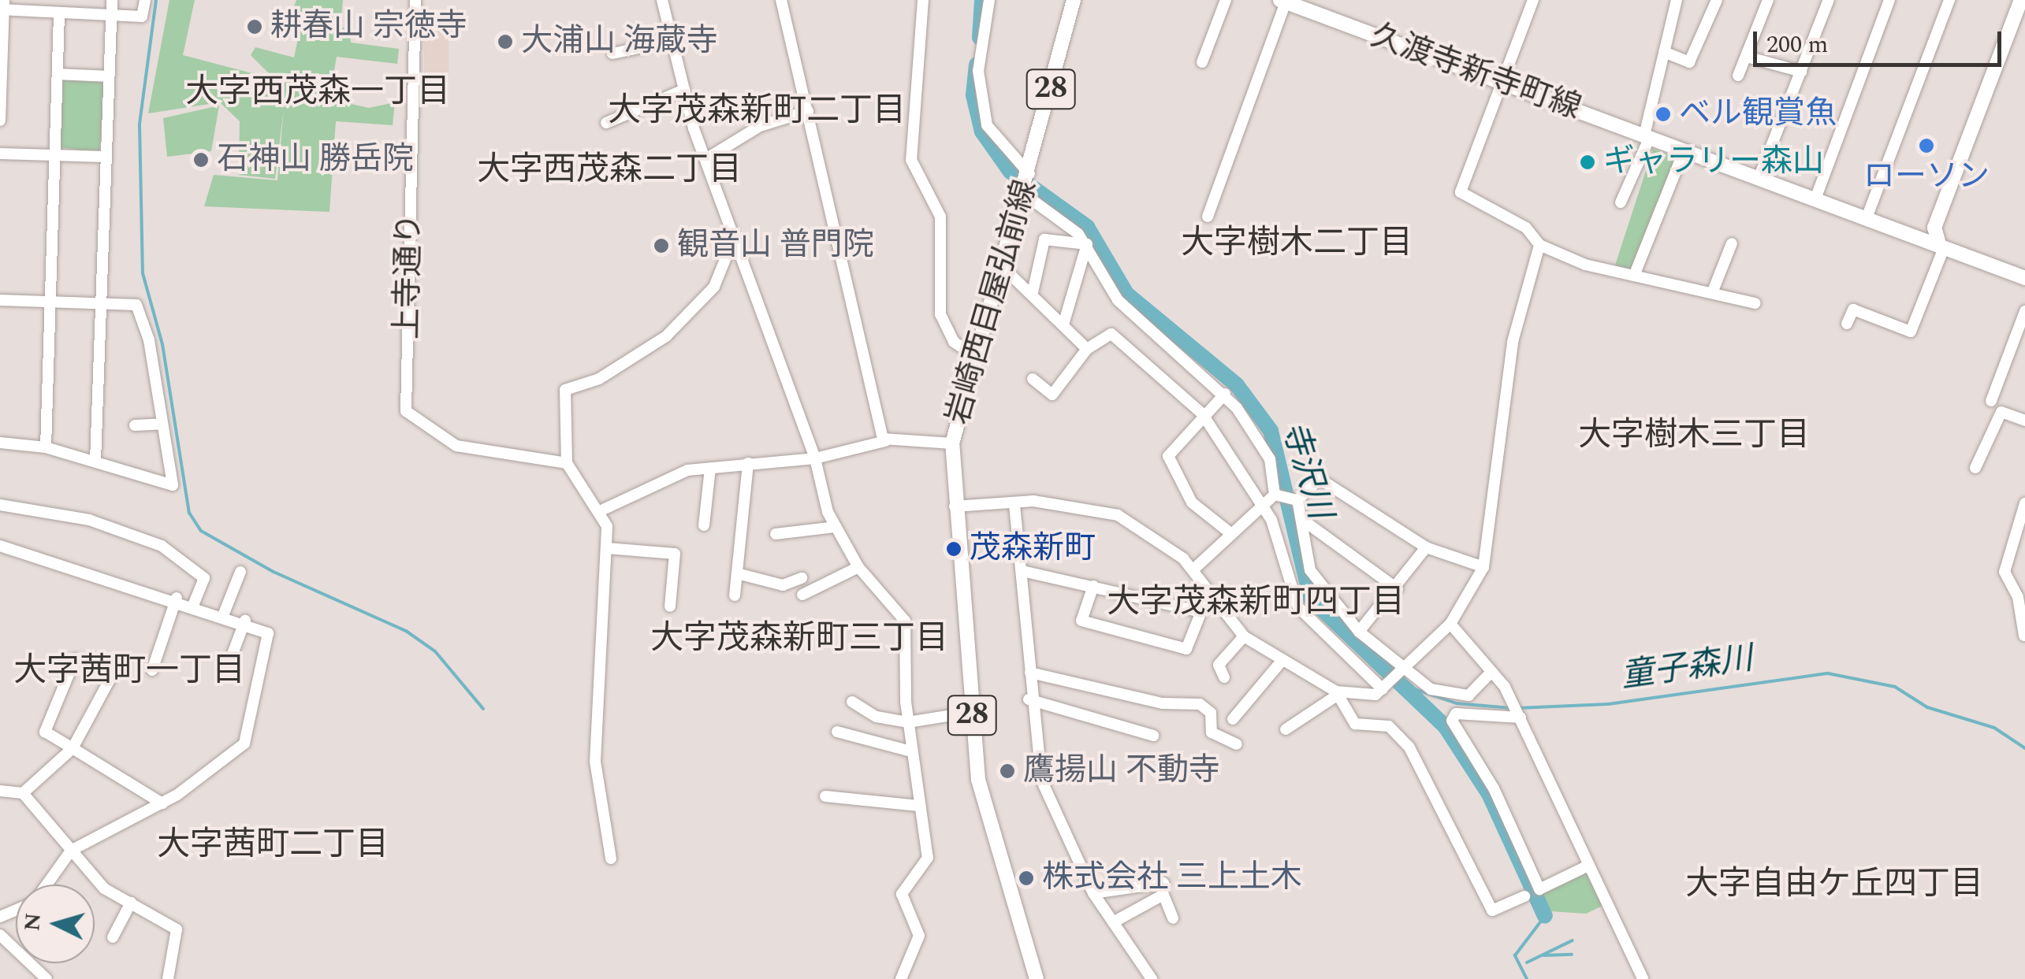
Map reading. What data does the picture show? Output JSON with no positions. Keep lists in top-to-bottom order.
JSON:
{
  "streets": {
    "main road": ["久渡寺新寺町線", "28", "岩崎西目屋弘前線"],
    "street": ["上寺通り"]
  },
  "districts": [
    "大字西茂森一丁目",
    "大字茂森新町二丁目",
    "大字西茂森二丁目",
    "大字樹木二丁目",
    "大字樹木三丁目",
    "大字茂森新町四丁目",
    "大字茂森新町三丁目",
    "大字茜町一丁目",
    "大字茜町二丁目",
    "大字自由ケ丘四丁目"
  ],
  "water": ["寺沢川", "童子森川"],
  "places": [
    "耕春山 宗徳寺",
    "大浦山 海蔵寺",
    "ベル観賞魚",
    "ローソン",
    "石神山 勝岳院",
    "ギャラリー森山",
    "観音山 普門院",
    "茂森新町",
    "鷹揚山 不動寺",
    "株式会社 三上土木"
  ],
  "scale_bar": "200 m",
  "north": "left"
}
